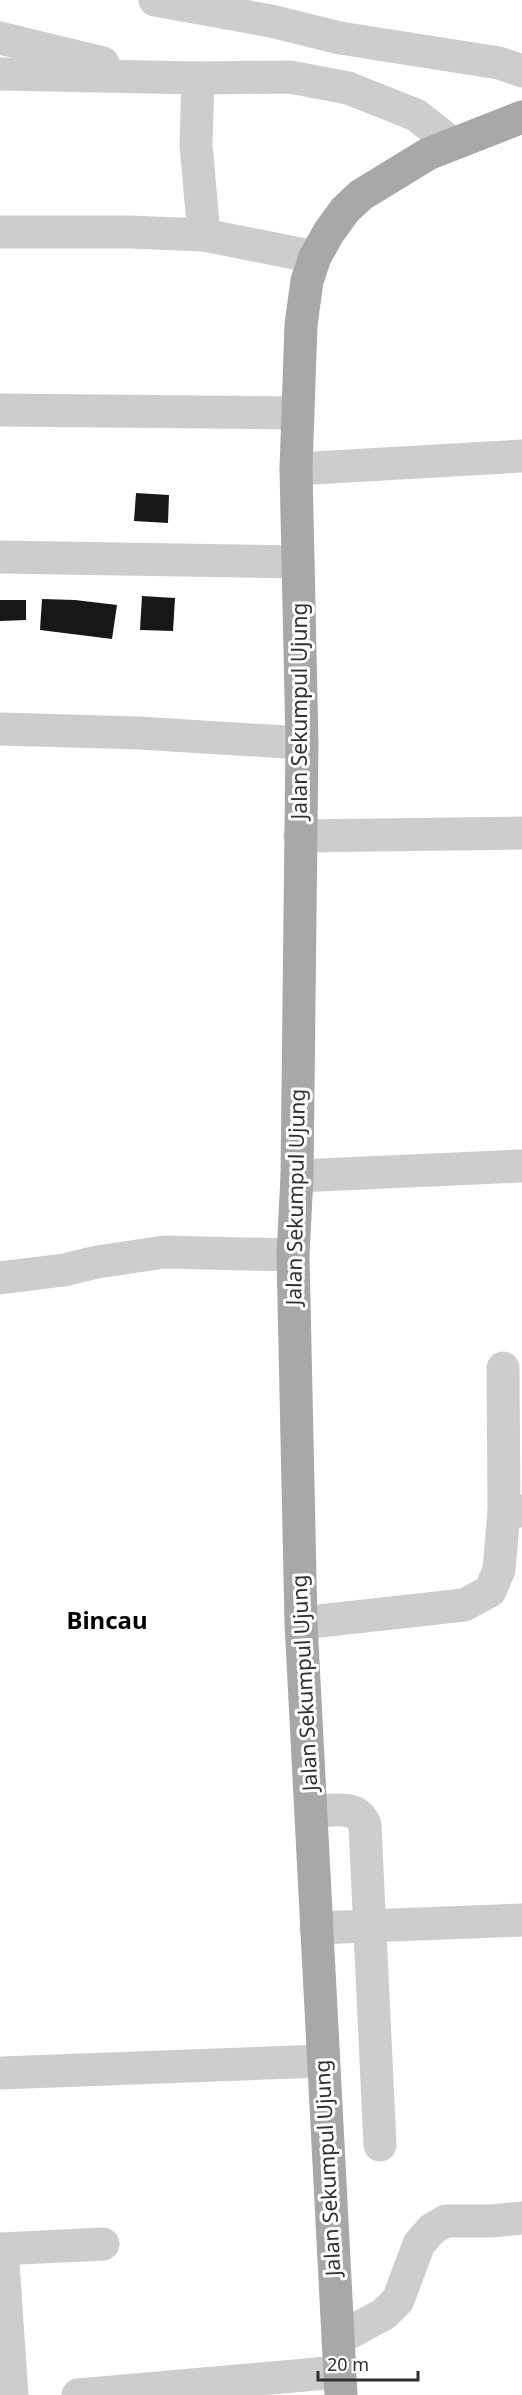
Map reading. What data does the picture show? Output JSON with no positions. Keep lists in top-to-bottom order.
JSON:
{
  "streets": {
    "main road": ["Jalan Sekumpul Ujung"]
  },
  "districts": ["Bincau"],
  "scale_bar": "20 m"
}
